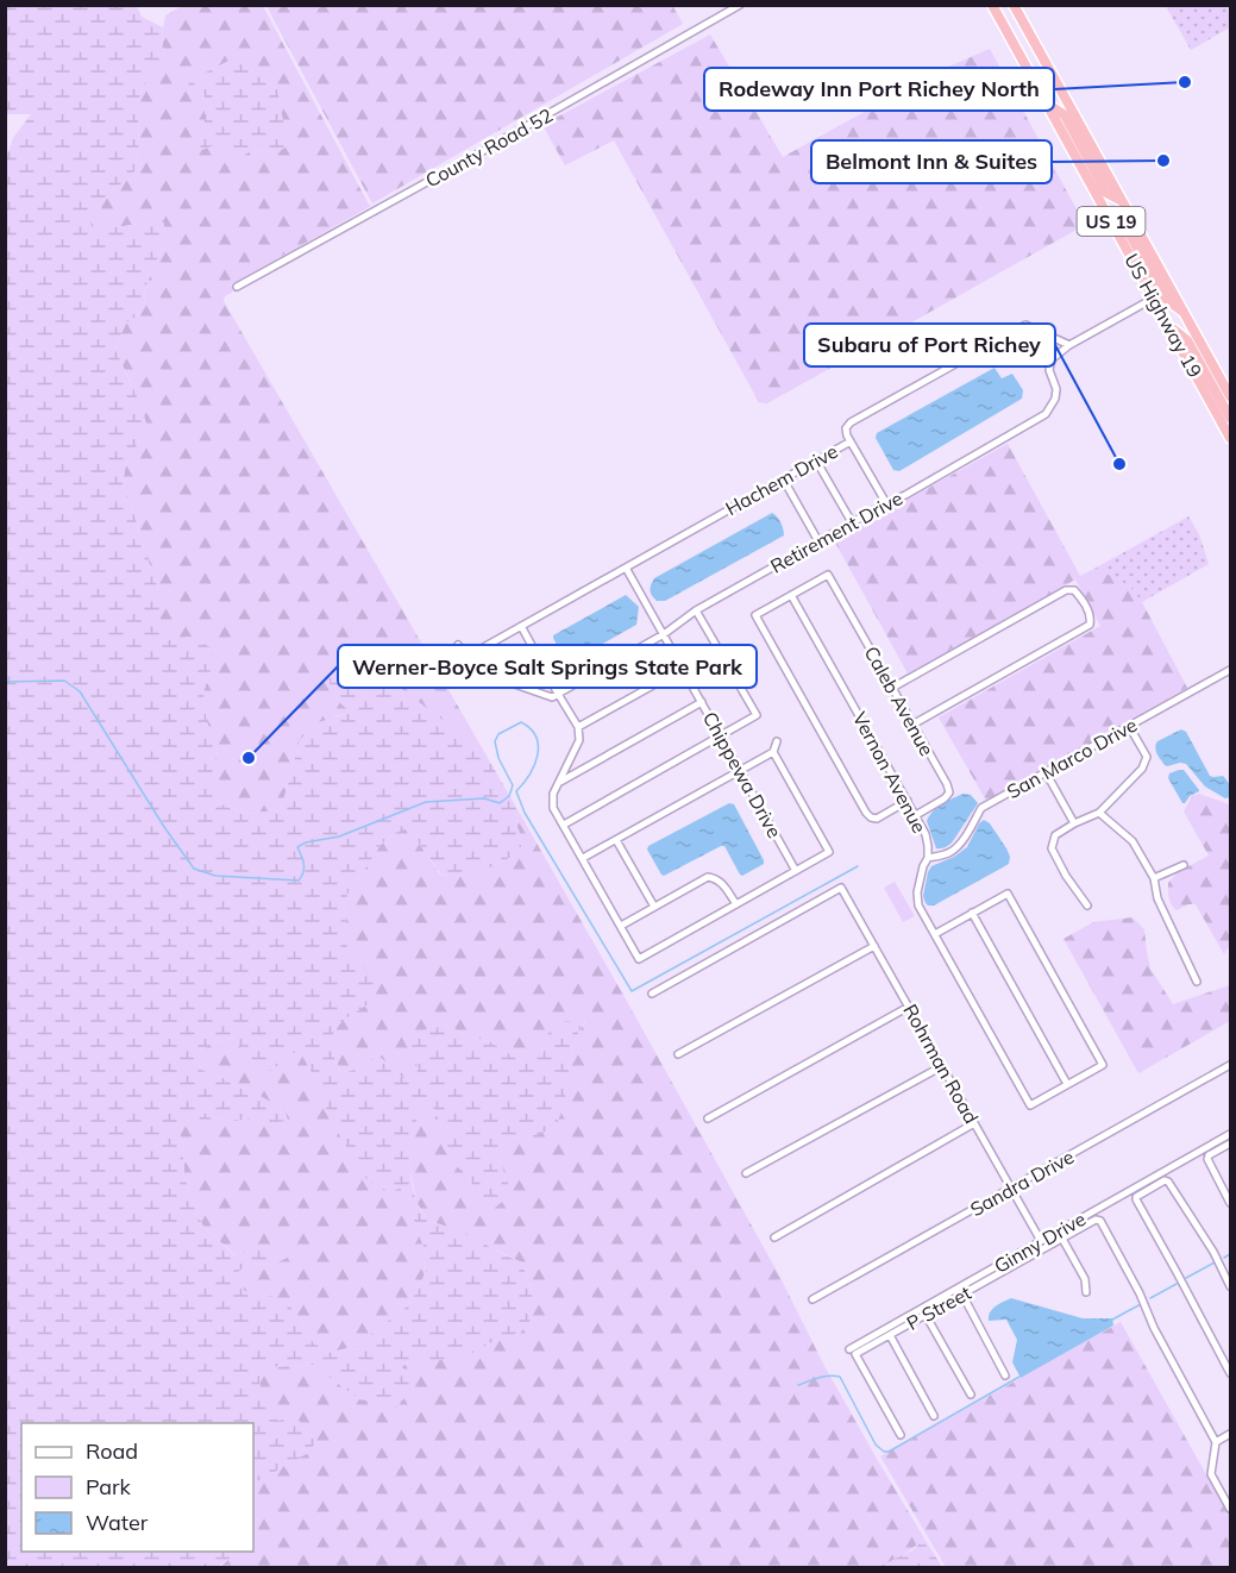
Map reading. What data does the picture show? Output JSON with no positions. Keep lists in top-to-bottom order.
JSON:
{
  "streets": {
    "highway": ["US 19", "US Highway 19"],
    "street": [
      "County Road 52",
      "Hachem Drive",
      "Retirement Drive",
      "Caleb Avenue",
      "San Marco Drive",
      "Vernon Avenue",
      "Chippewa Drive",
      "Rohrman Road",
      "Sandra Drive",
      "Ginny Drive",
      "P Street"
    ]
  },
  "crossings": [
    ["Hachem Drive", "Retirement Drive"],
    ["Hachem Drive", "Chippewa Drive"],
    ["Retirement Drive", "Chippewa Drive"],
    ["Caleb Avenue", "Vernon Avenue"],
    ["San Marco Drive", "Vernon Avenue"],
    ["Rohrman Road", "Sandra Drive"],
    ["Rohrman Road", "Ginny Drive"],
    ["Ginny Drive", "P Street"]
  ],
  "places": [
    "Rodeway Inn Port Richey North",
    "Belmont Inn & Suites",
    "Subaru of Port Richey",
    "Werner-Boyce Salt Springs State Park"
  ],
  "legend": ["Road", "Park", "Water"]
}
